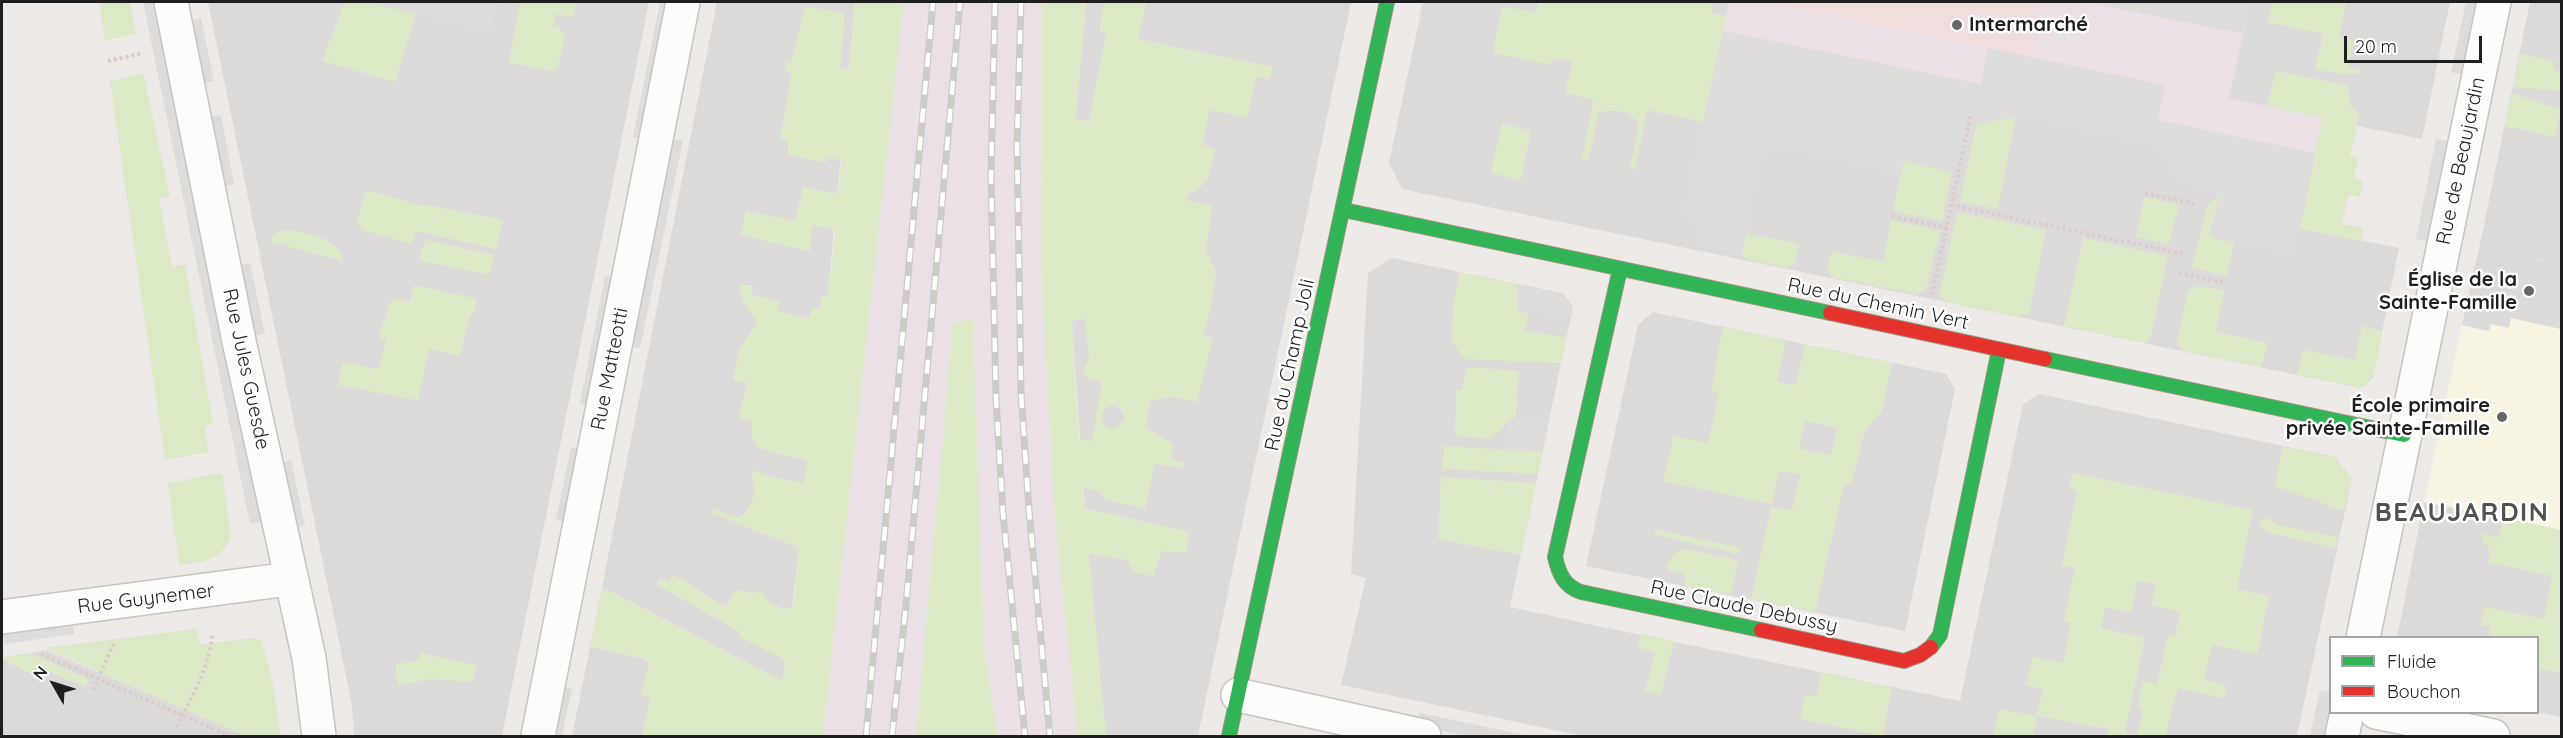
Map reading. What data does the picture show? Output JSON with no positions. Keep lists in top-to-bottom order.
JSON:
{
  "streets": {
    "street": [
      "Rue de Beaujardin",
      "Rue du Chemin Vert",
      "Rue du Champ Joli",
      "Rue Jules Guesde",
      "Rue Matteotti",
      "Rue Guynemer",
      "Rue Claude Debussy"
    ]
  },
  "crossings": [
    ["Rue de Beaujardin", "Rue du Chemin Vert"],
    ["Rue du Chemin Vert", "Rue du Champ Joli"],
    ["Rue du Chemin Vert", "Rue Claude Debussy"],
    ["Rue Jules Guesde", "Rue Guynemer"]
  ],
  "districts": ["BEAUJARDIN"],
  "places": ["Intermarché", "Église de la Sainte-Famille", "École primaire privée Sainte-Famille"],
  "legend": ["Fluide", "Bouchon"],
  "scale_bar": "20 m",
  "north": "top left"
}
